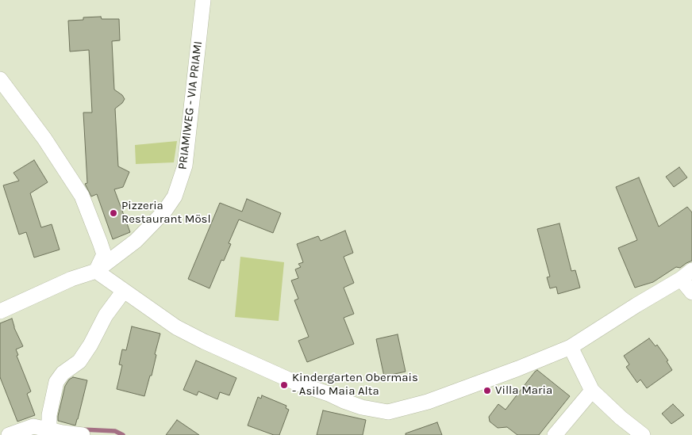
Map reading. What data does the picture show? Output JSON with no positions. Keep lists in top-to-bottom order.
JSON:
{
  "streets": {
    "street": ["PRIAMIWEG - VIA PRIAMI"]
  },
  "places": ["Pizzeria Restaurant Mösl", "Kindergarten Obermais - Asilo Maia Alta", "Villa Maria"]
}
